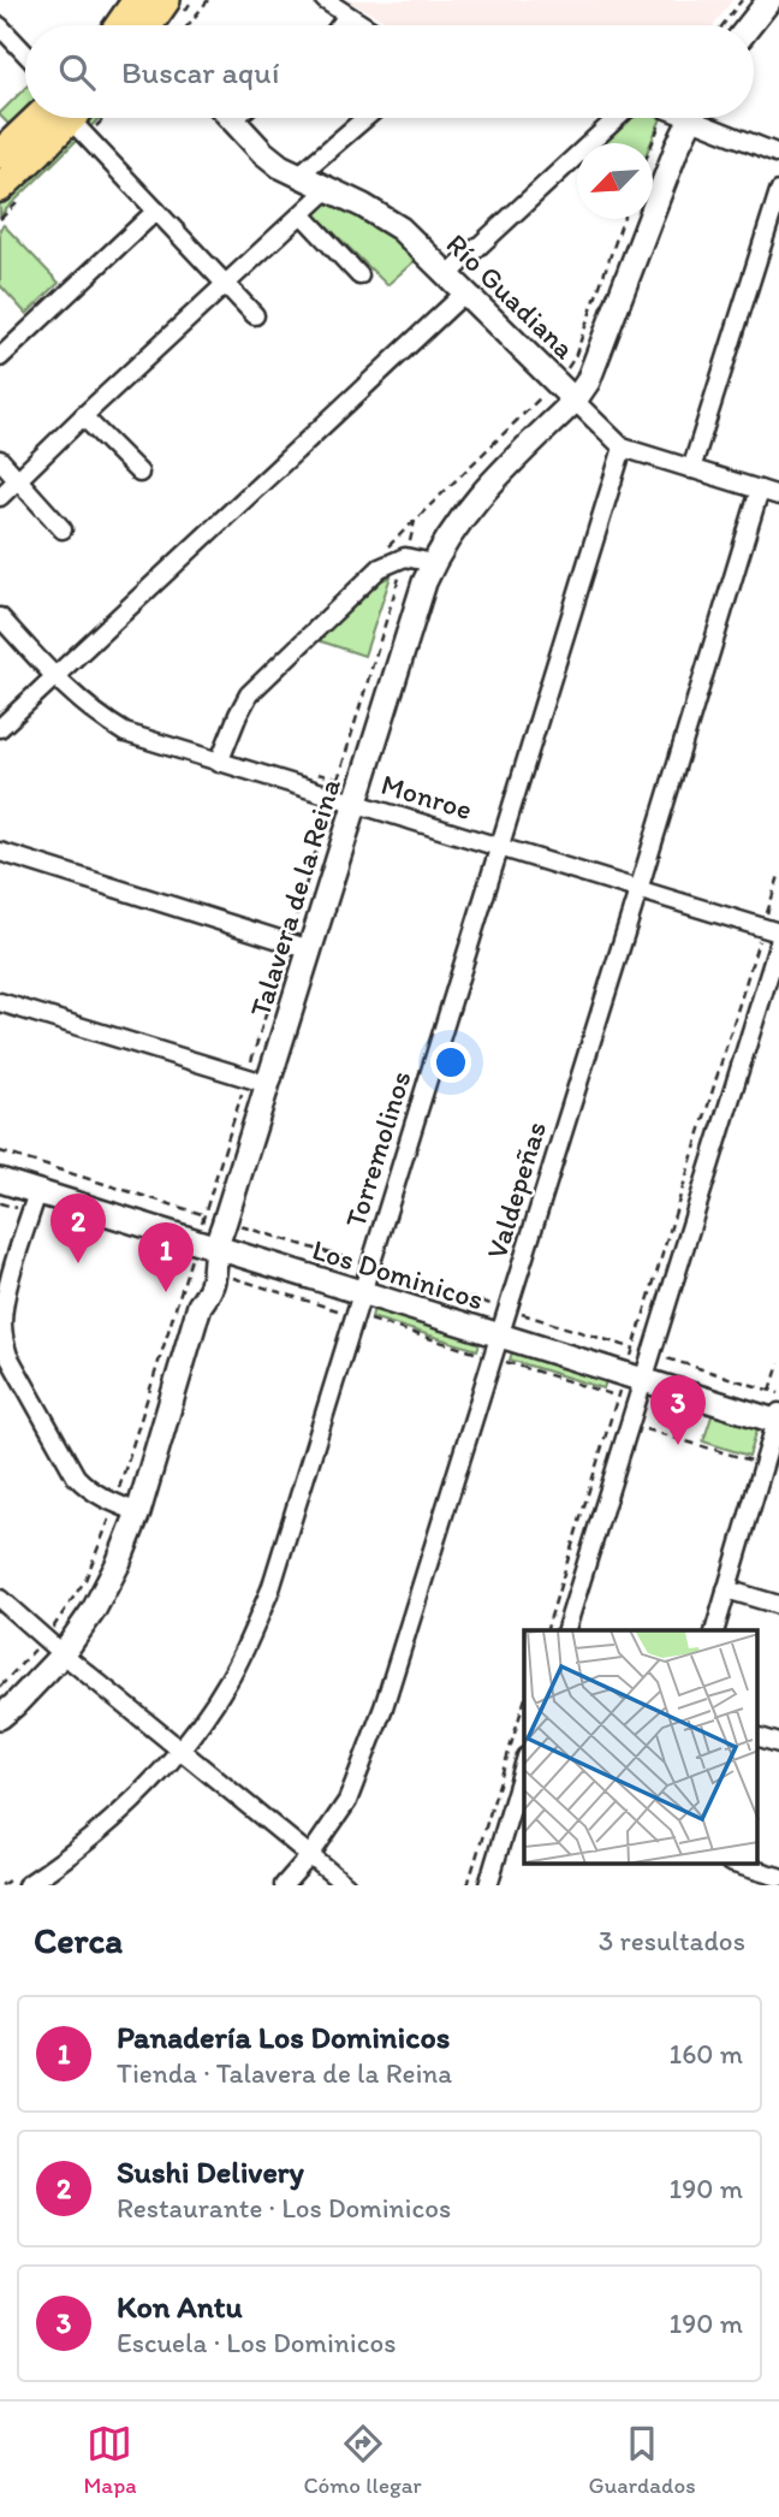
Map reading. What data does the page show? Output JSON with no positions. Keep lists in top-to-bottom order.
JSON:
{
  "streets": {
    "street": [
      "Río Guadiana",
      "Monroe",
      "Talavera de la Reina",
      "Torremolinos",
      "Valdepeñas",
      "Los Dominicos"
    ]
  },
  "crossings": [
    ["Río Guadiana", "Talavera de la Reina"],
    ["Río Guadiana", "Torremolinos"],
    ["Río Guadiana", "Valdepeñas"],
    ["Monroe", "Talavera de la Reina"],
    ["Monroe", "Torremolinos"],
    ["Monroe", "Valdepeñas"],
    ["Talavera de la Reina", "Los Dominicos"],
    ["Torremolinos", "Los Dominicos"],
    ["Valdepeñas", "Los Dominicos"]
  ],
  "north": "bottom left",
  "page": {
    "search": "Buscar aquí",
    "pins": ["2", "1", "3"],
    "heading": ["Cerca", "3 resultados"],
    "list": [
      {
        "mark": "1",
        "name": "Panadería Los Dominicos",
        "note": "Tienda · Talavera de la Reina",
        "value": "160 m"
      },
      {
        "mark": "2",
        "name": "Sushi Delivery",
        "note": "Restaurante · Los Dominicos",
        "value": "190 m"
      },
      {
        "mark": "3",
        "name": "Kon Antu",
        "note": "Escuela · Los Dominicos",
        "value": "190 m"
      }
    ],
    "nav": ["Mapa", "Cómo llegar", "Guardados"]
  }
}
